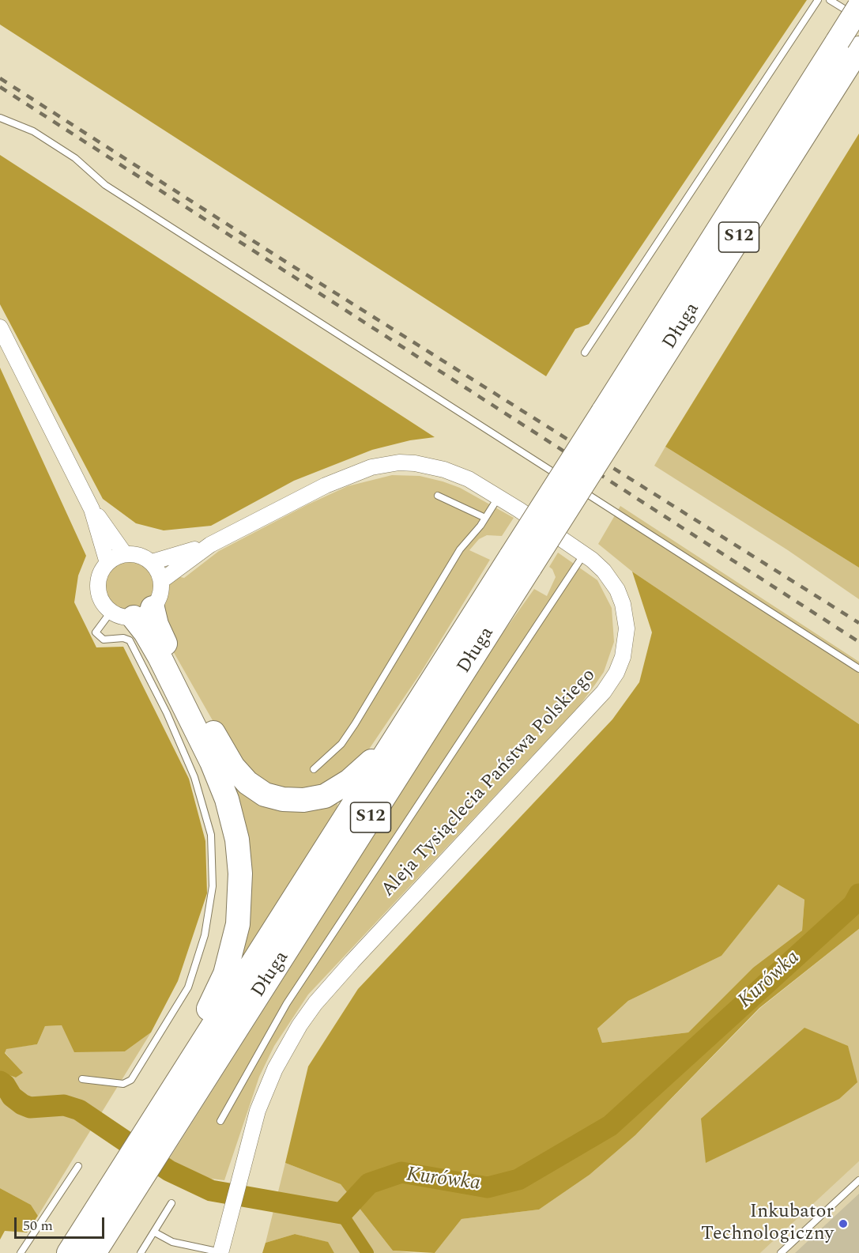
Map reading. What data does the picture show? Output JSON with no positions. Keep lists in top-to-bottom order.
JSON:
{
  "streets": {
    "highway": ["S12", "Długa"],
    "street": ["Aleja Tysiąclecia Państwa Polskiego"]
  },
  "crossings": [
    ["S12", "Długa"]
  ],
  "water": ["Kurówka"],
  "places": ["Inkubator Technologiczny"],
  "scale_bar": "50 m"
}
